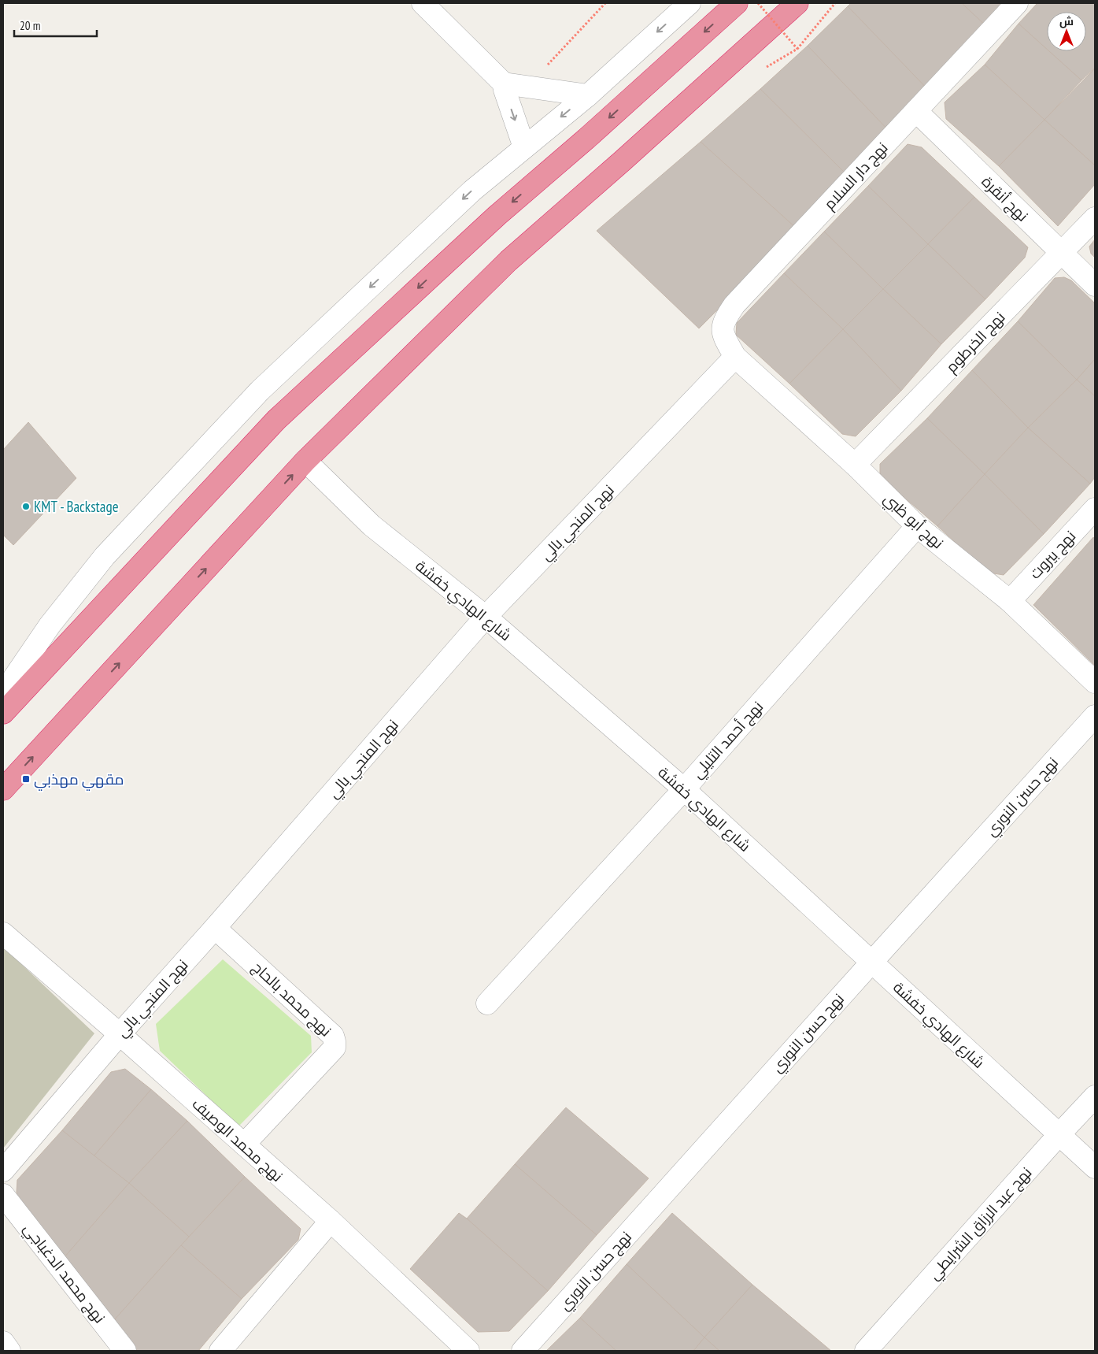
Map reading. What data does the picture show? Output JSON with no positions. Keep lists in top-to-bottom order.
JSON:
{
  "streets": {
    "street": [
      "نهج دار السلام",
      "نهج أنقرة",
      "نهج الخرطوم",
      "نهج أبو ظبي",
      "نهج المنجي بالي",
      "نهج بيروت",
      "شارع الهادي خفشة",
      "نهج أحمد التليلي",
      "نهج حسن النوري",
      "نهج محمد بالحاج",
      "نهج محمد الوصيف",
      "نهج عبد الرزاق الشرايطي",
      "نهج محمد الدغباجي"
    ]
  },
  "crossings": [
    ["نهج دار السلام", "نهج أنقرة"],
    ["نهج دار السلام", "نهج أبو ظبي"],
    ["نهج دار السلام", "نهج المنجي بالي"],
    ["نهج أنقرة", "نهج الخرطوم"],
    ["نهج الخرطوم", "نهج أبو ظبي"],
    ["نهج أبو ظبي", "نهج المنجي بالي"],
    ["نهج أبو ظبي", "نهج بيروت"],
    ["نهج أبو ظبي", "نهج أحمد التليلي"],
    ["نهج المنجي بالي", "شارع الهادي خفشة"],
    ["نهج المنجي بالي", "نهج محمد بالحاج"],
    ["نهج المنجي بالي", "نهج محمد الوصيف"],
    ["شارع الهادي خفشة", "نهج أحمد التليلي"],
    ["شارع الهادي خفشة", "نهج حسن النوري"],
    ["شارع الهادي خفشة", "نهج عبد الرزاق الشرايطي"],
    ["نهج محمد بالحاج", "نهج محمد الوصيف"]
  ],
  "places": {
    "other": ["KMT - Backstage"],
    "transit": ["مقهي مهذبي"]
  },
  "scale_bar": "20 m",
  "north": "top"
}
